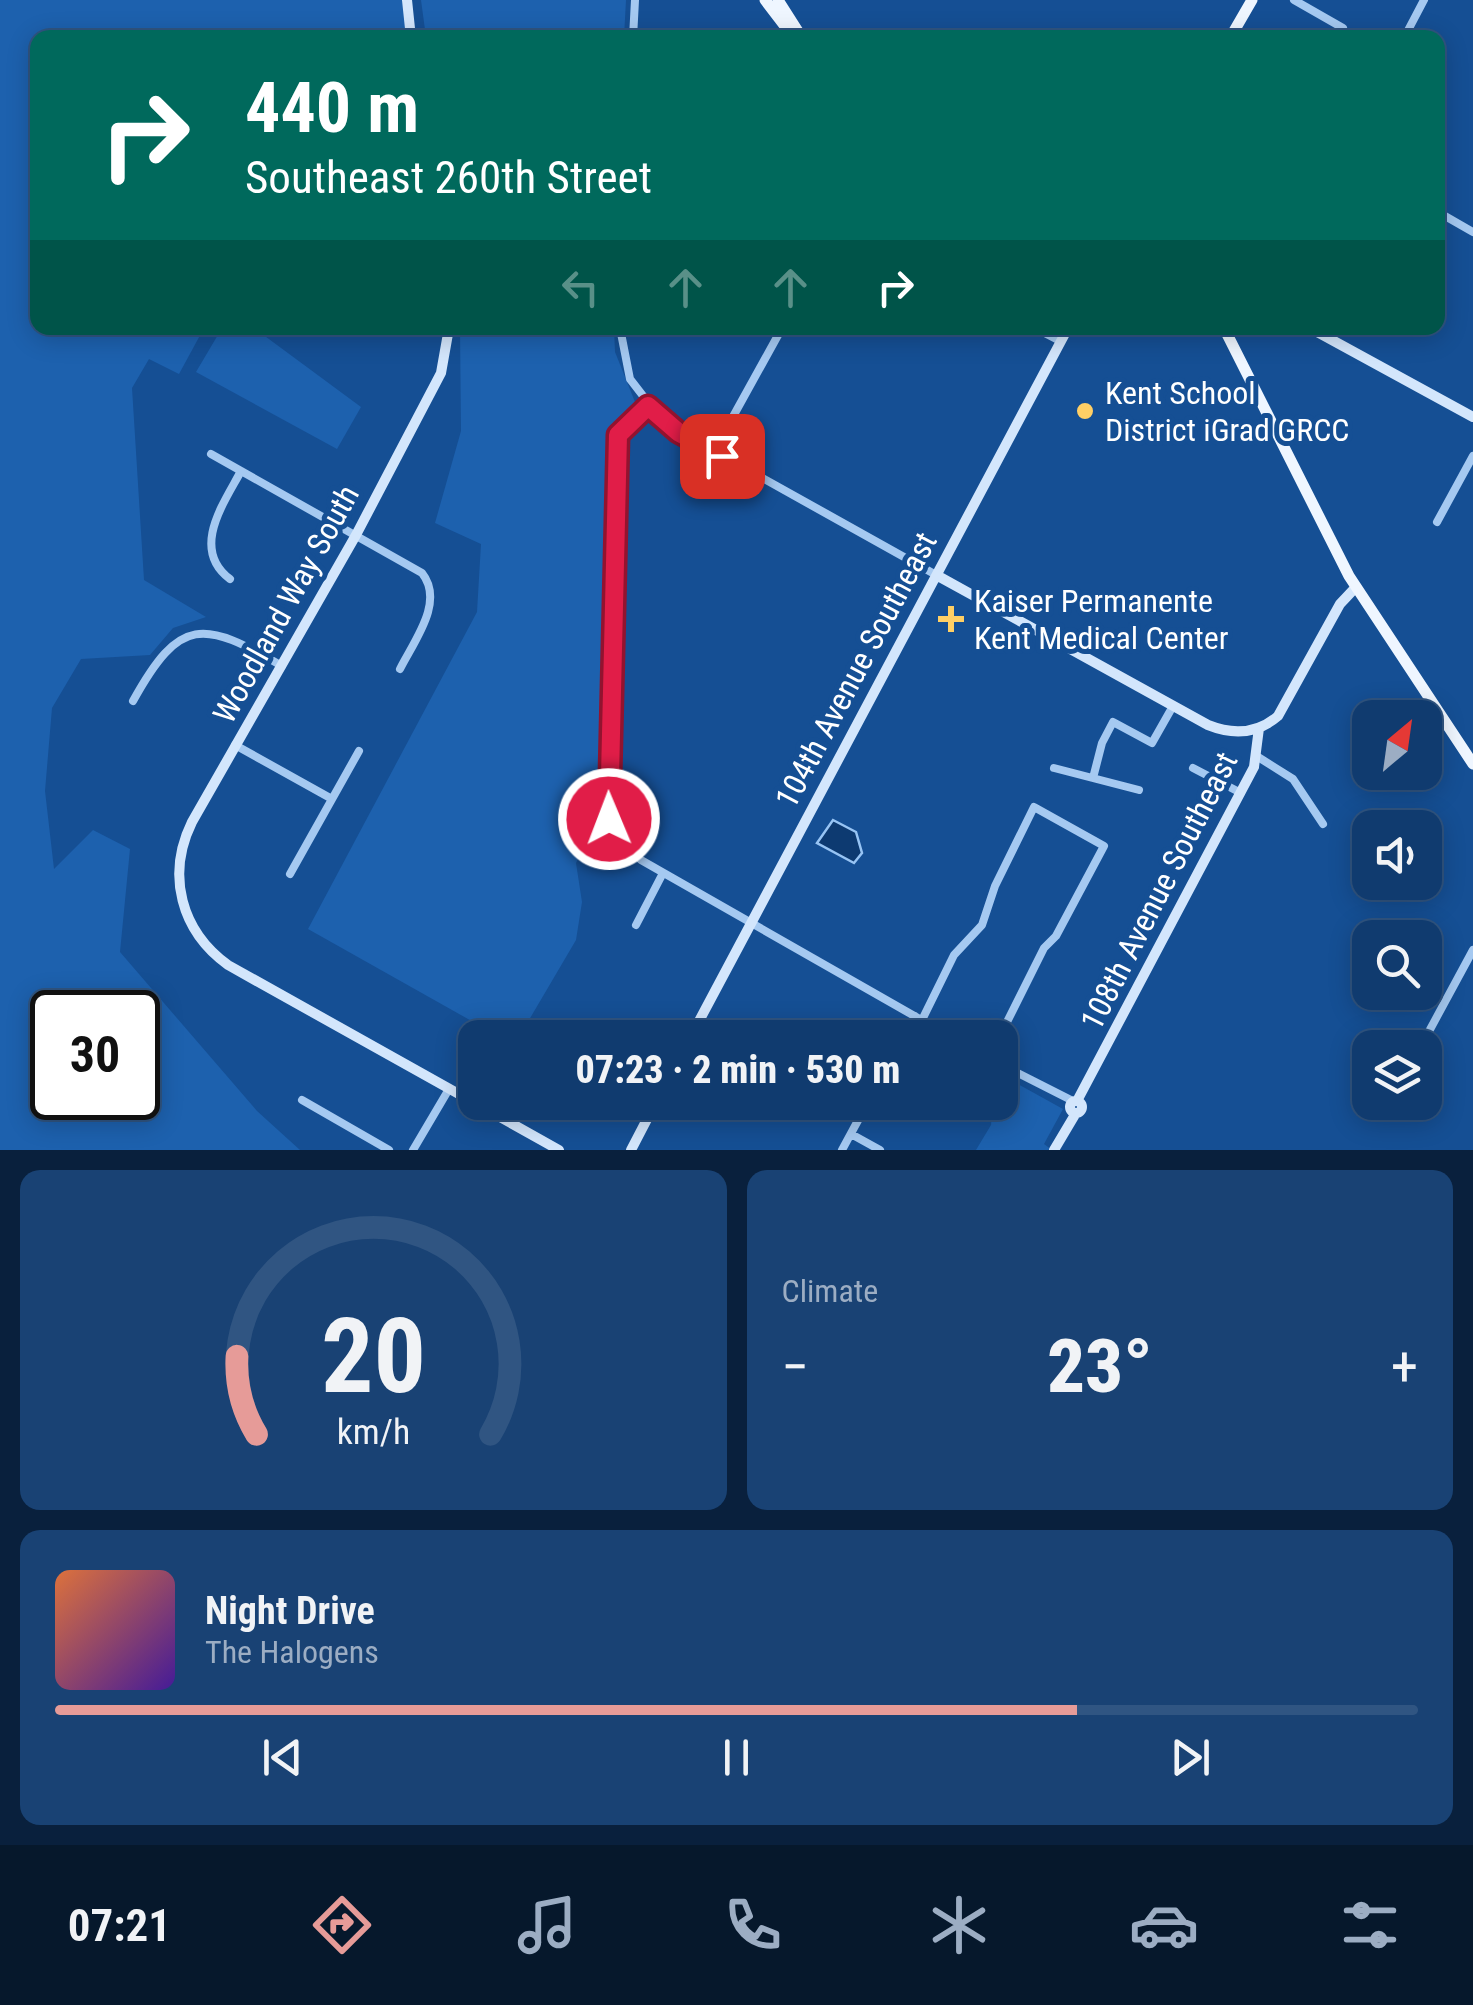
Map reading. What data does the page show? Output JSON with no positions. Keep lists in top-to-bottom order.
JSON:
{
  "streets": {
    "street": ["Woodland Way South", "104th Avenue Southeast", "108th Avenue Southeast"]
  },
  "places": {
    "other": ["Kent School District iGrad GRCC"],
    "health": ["Kaiser Permanente Kent Medical Center"]
  },
  "north": "top right",
  "page": {
    "turn": ["440 m", "Southeast 260th Street"],
    "limit": "30",
    "trip": "07:23 · 2 min · 530 m",
    "tile": "Climate",
    "heat": ["−", "23°", "+"],
    "song": ["Night Drive", "The Halogens"],
    "tabs": "07:21",
    "gauge": ["20", "km/h"]
  }
}
